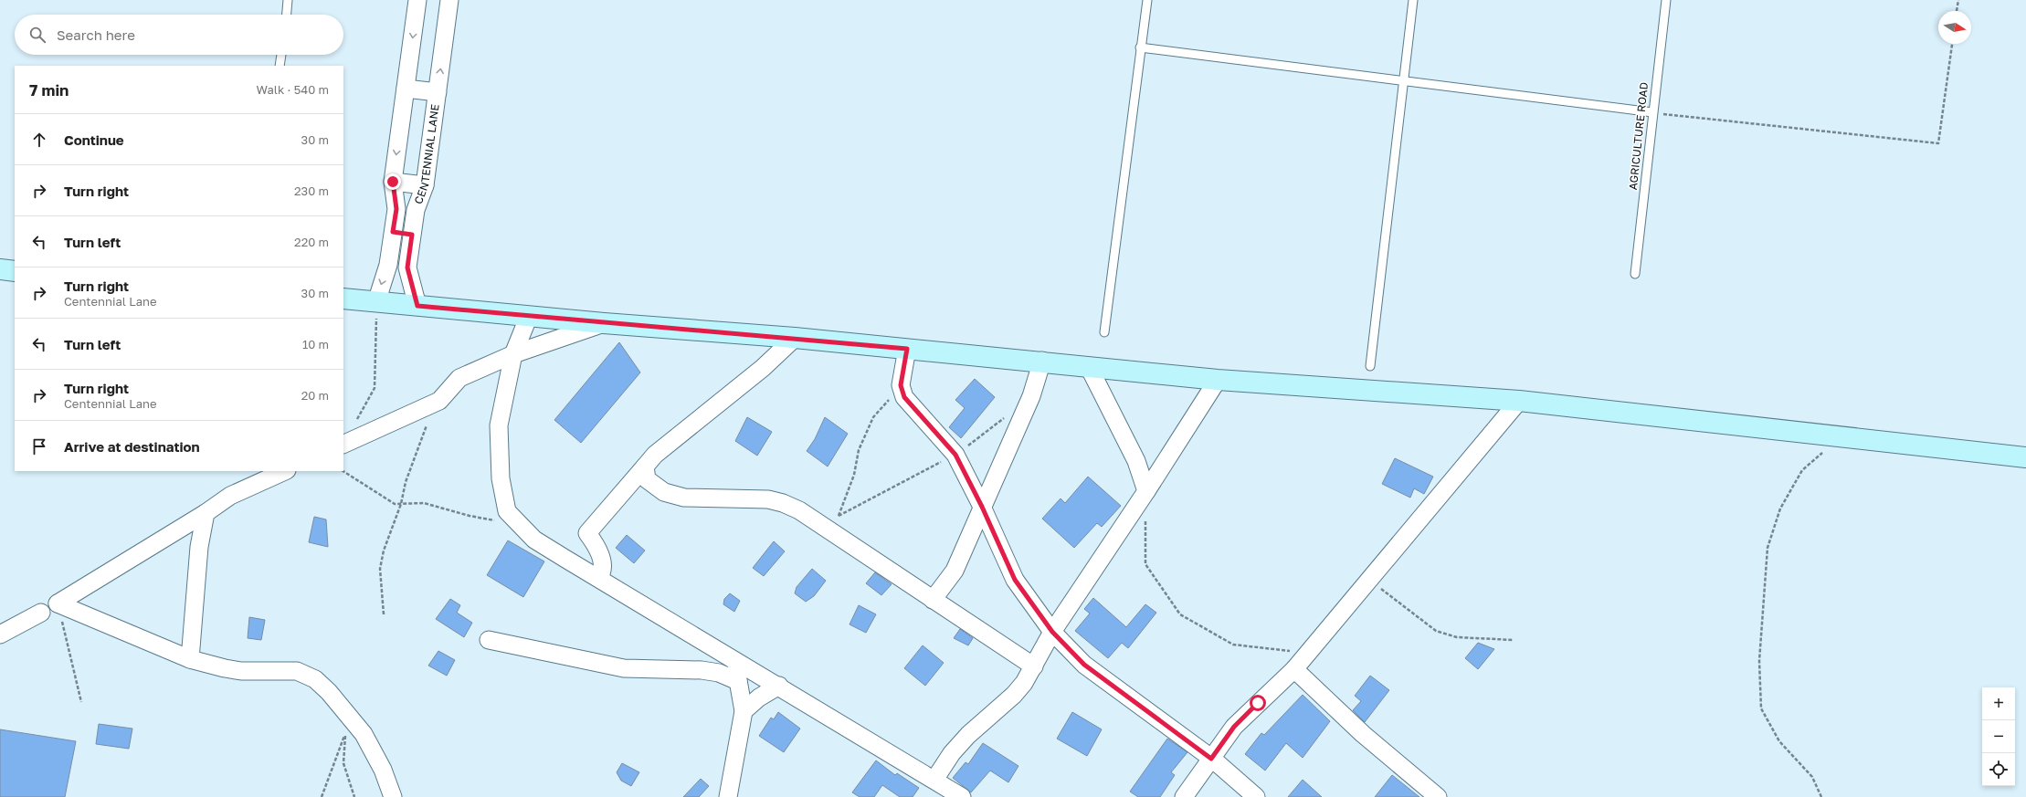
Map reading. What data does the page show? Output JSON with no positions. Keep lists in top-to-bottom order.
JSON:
{
  "streets": {
    "street": ["CENTENNIAL LANE"],
    "lane": ["AGRICULTURE ROAD"]
  },
  "north": "right",
  "page": {
    "search": "Search here",
    "heading": ["7 min", "Walk · 540 m"],
    "list": [
      ["Continue", "30 m"],
      ["Turn right", "230 m"],
      ["Turn left", "220 m"],
      ["Turn right", "Centennial Lane", "30 m"],
      ["Turn left", "10 m"],
      ["Turn right", "Centennial Lane", "20 m"],
      "Arrive at destination"
    ],
    "map_buttons": ["+", "−"]
  }
}
